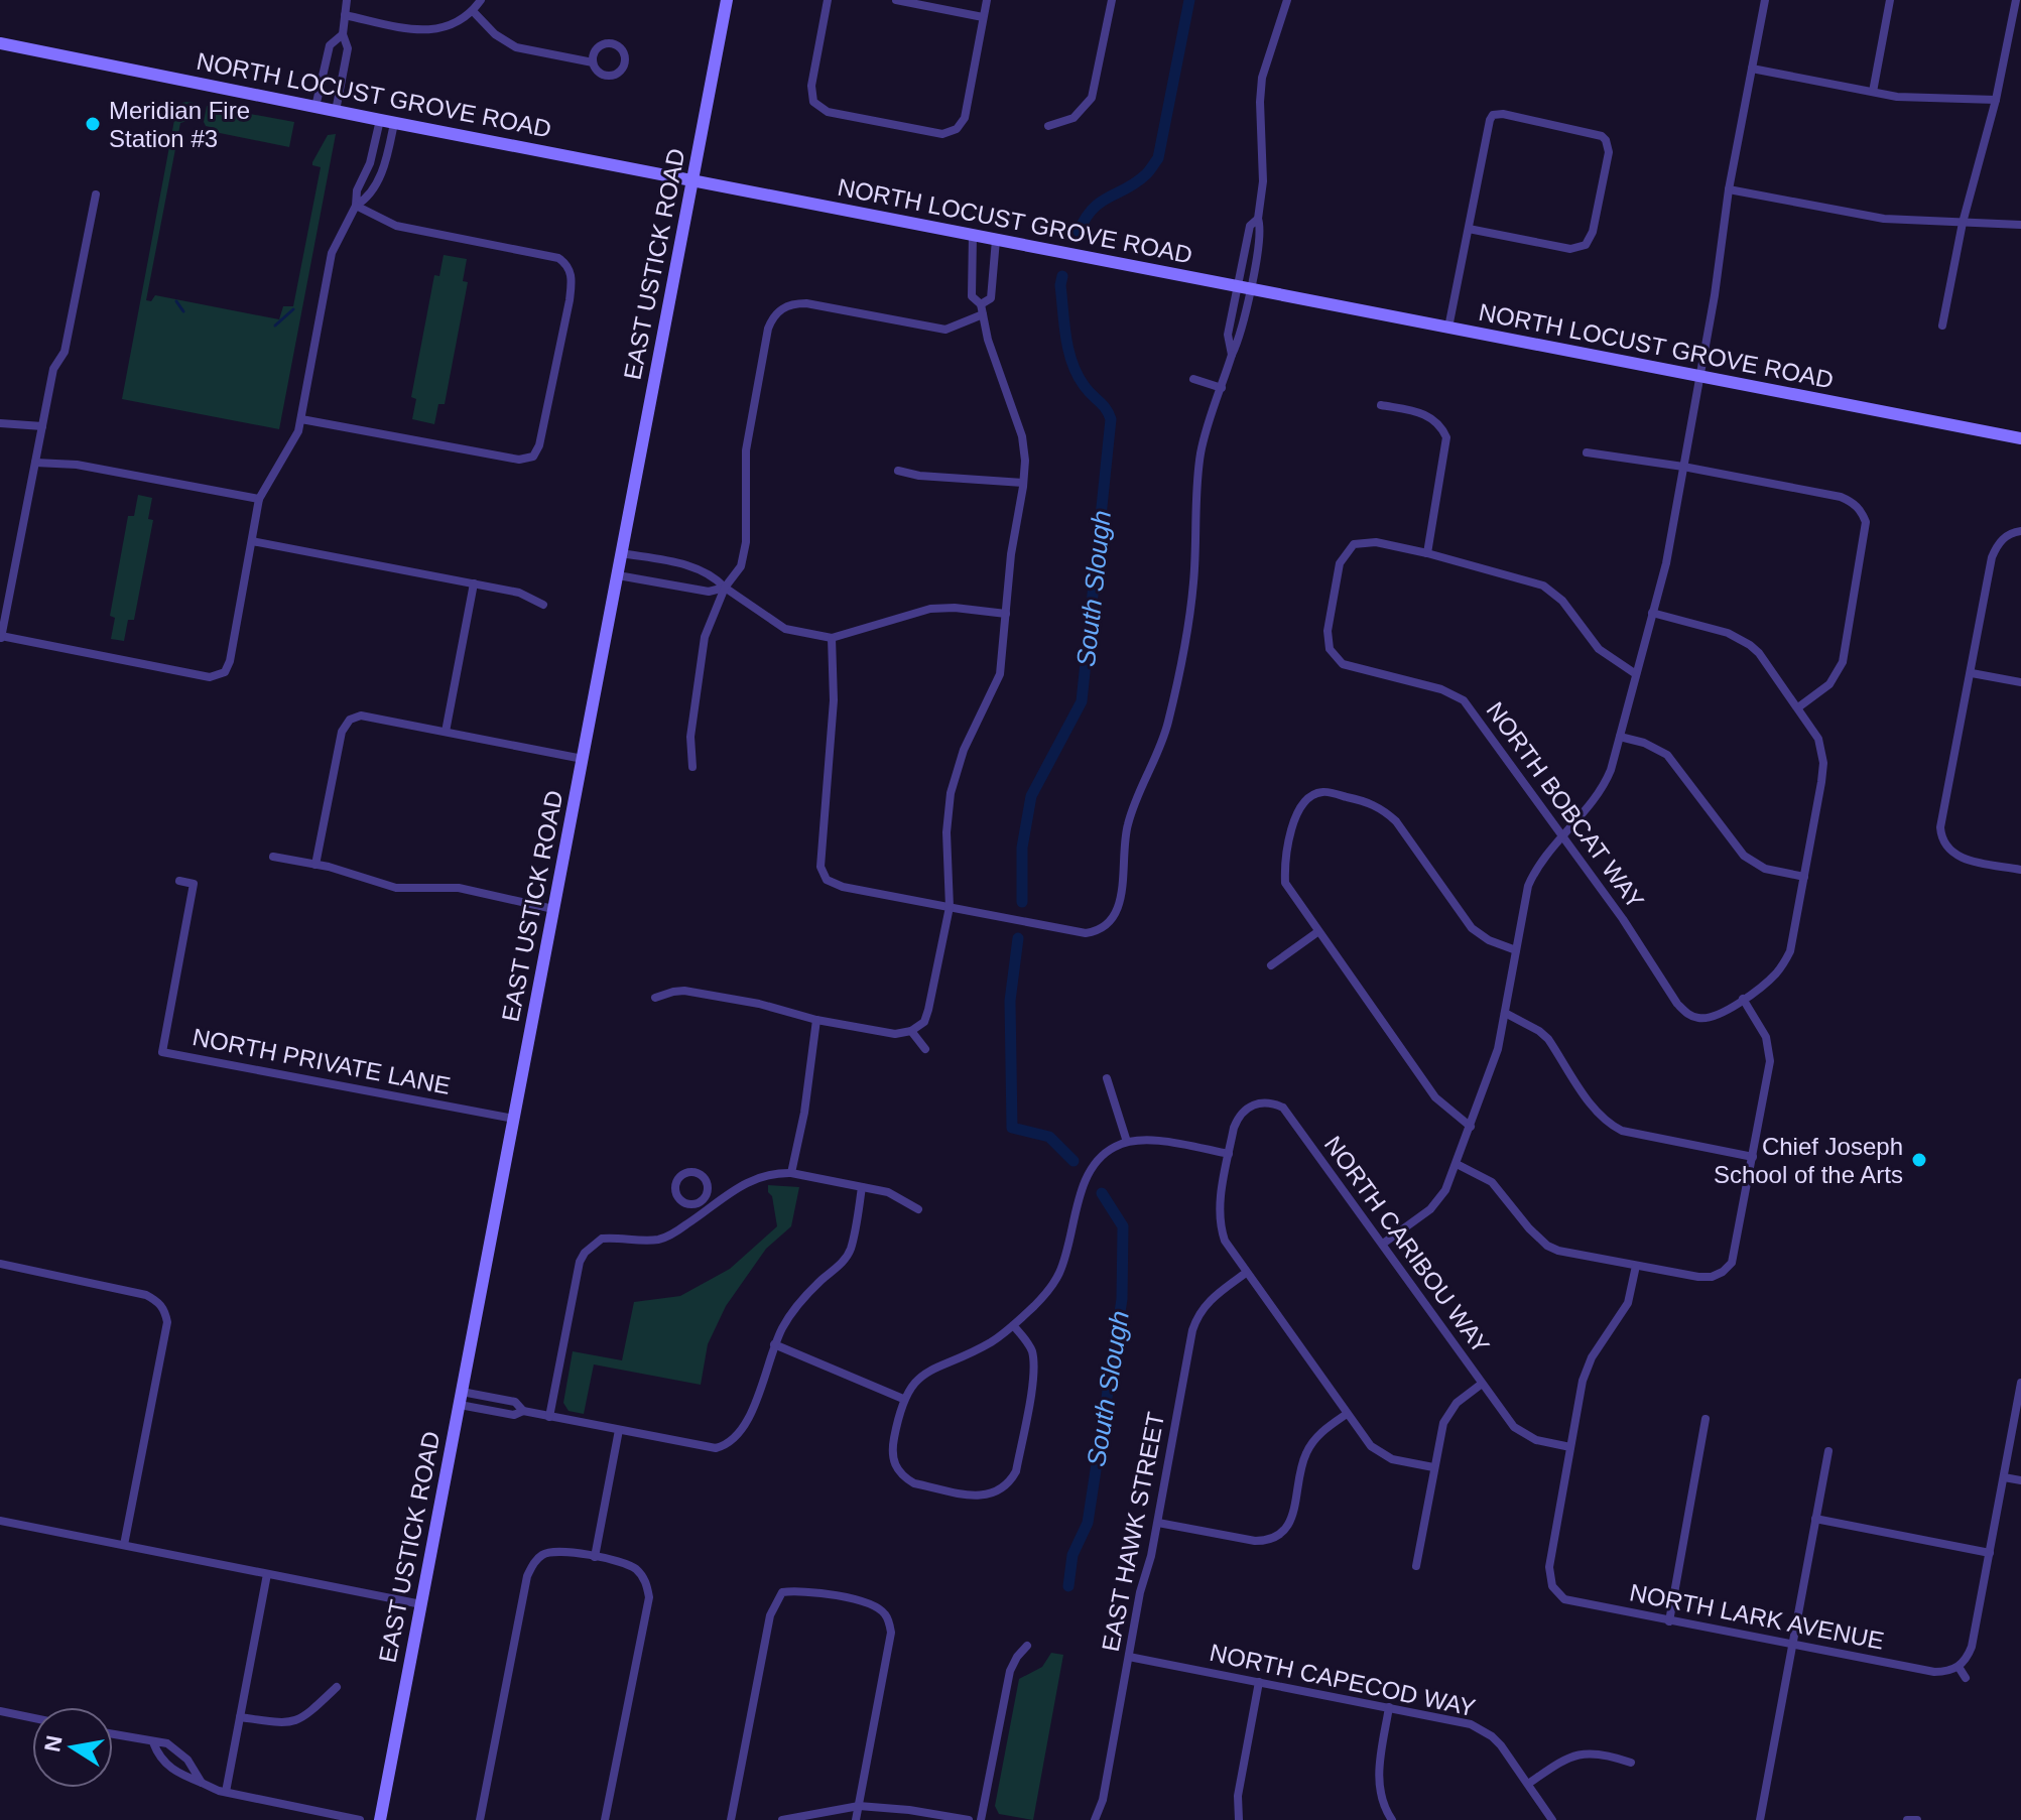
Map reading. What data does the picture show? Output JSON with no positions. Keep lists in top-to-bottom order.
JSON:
{
  "streets": {
    "main road": ["NORTH LOCUST GROVE ROAD", "EAST USTICK ROAD"],
    "street": [
      "NORTH BOBCAT WAY",
      "NORTH PRIVATE LANE",
      "NORTH CARIBOU WAY",
      "EAST HAWK STREET",
      "NORTH LARK AVENUE",
      "NORTH CAPECOD WAY"
    ]
  },
  "crossings": [
    ["NORTH LOCUST GROVE ROAD", "EAST USTICK ROAD"],
    ["EAST USTICK ROAD", "NORTH PRIVATE LANE"],
    ["NORTH CARIBOU WAY", "NORTH LARK AVENUE"],
    ["EAST HAWK STREET", "NORTH CAPECOD WAY"]
  ],
  "water": ["South Slough"],
  "places": ["Meridian Fire Station #3", "Chief Joseph School of the Arts"],
  "north": "left"
}
